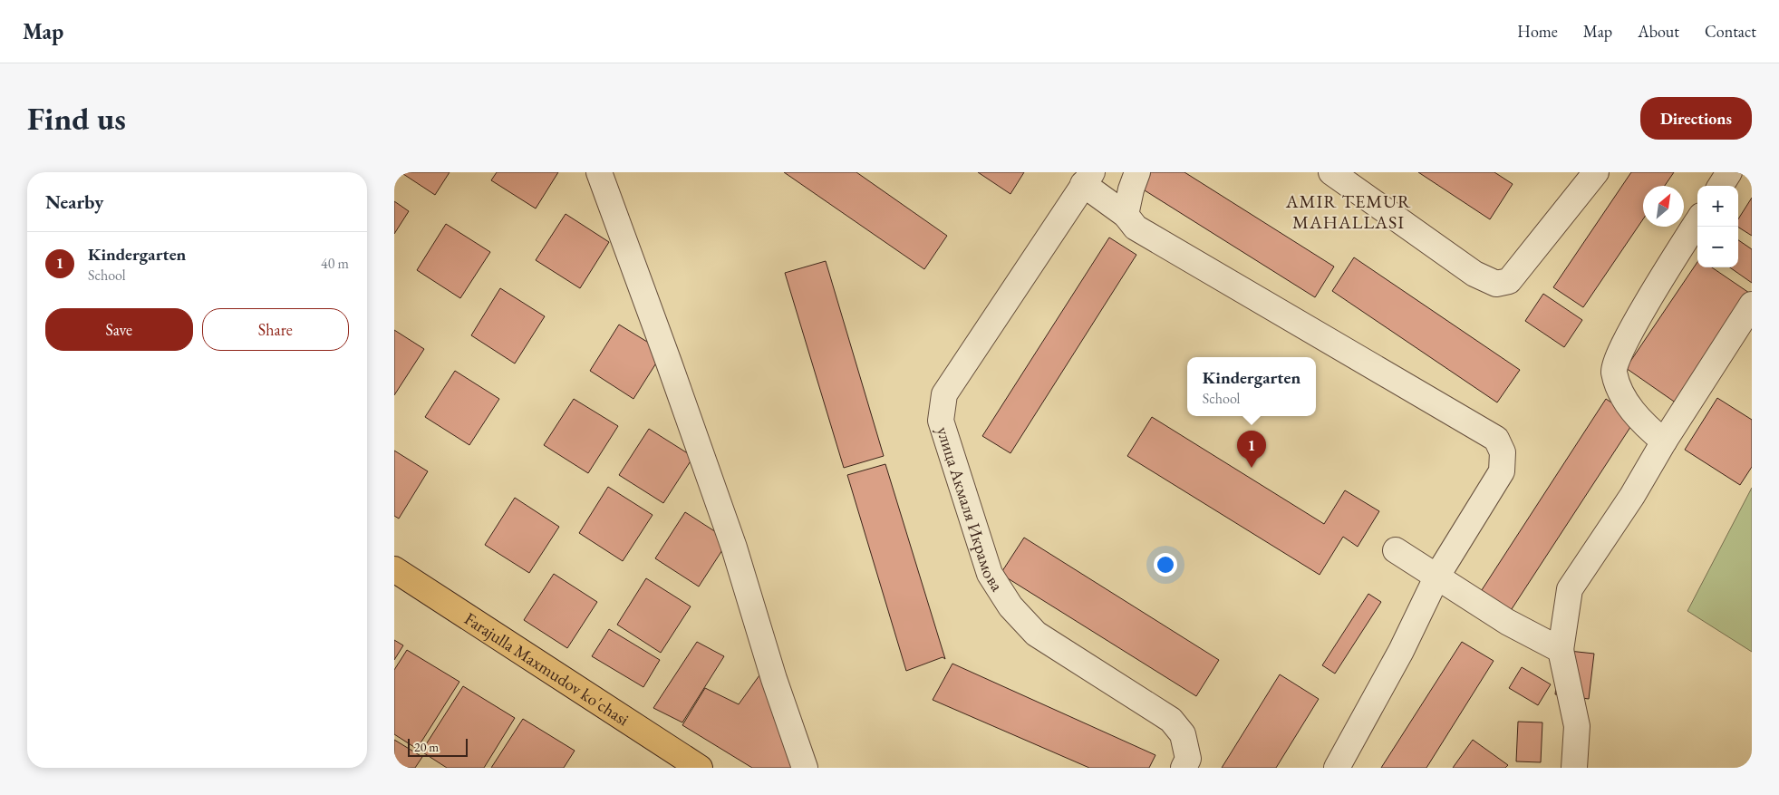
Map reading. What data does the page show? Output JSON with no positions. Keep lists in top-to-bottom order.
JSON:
{
  "streets": {
    "main road": ["Farajulla Maxmudov ko'chasi"],
    "street": ["улица Акмаля Икрамова"]
  },
  "districts": ["AMIR TEMUR MAHALLASI"],
  "scale_bar": "20 m",
  "north": "top right",
  "page": {
    "header": "Map",
    "nav": [
      "Home",
      "Map",
      "About",
      "Contact"
    ],
    "buttons": [
      "Directions",
      ["Save", "Share"]
    ],
    "title": "Find us",
    "heading": "Nearby",
    "map_buttons": ["+", "−"],
    "list": [
      {
        "mark": "1",
        "name": "Kindergarten",
        "note": "School",
        "value": "40 m"
      }
    ],
    "popup": ["Kindergarten", "School"],
    "pins": "1",
    "scale": "20 m"
  }
}
